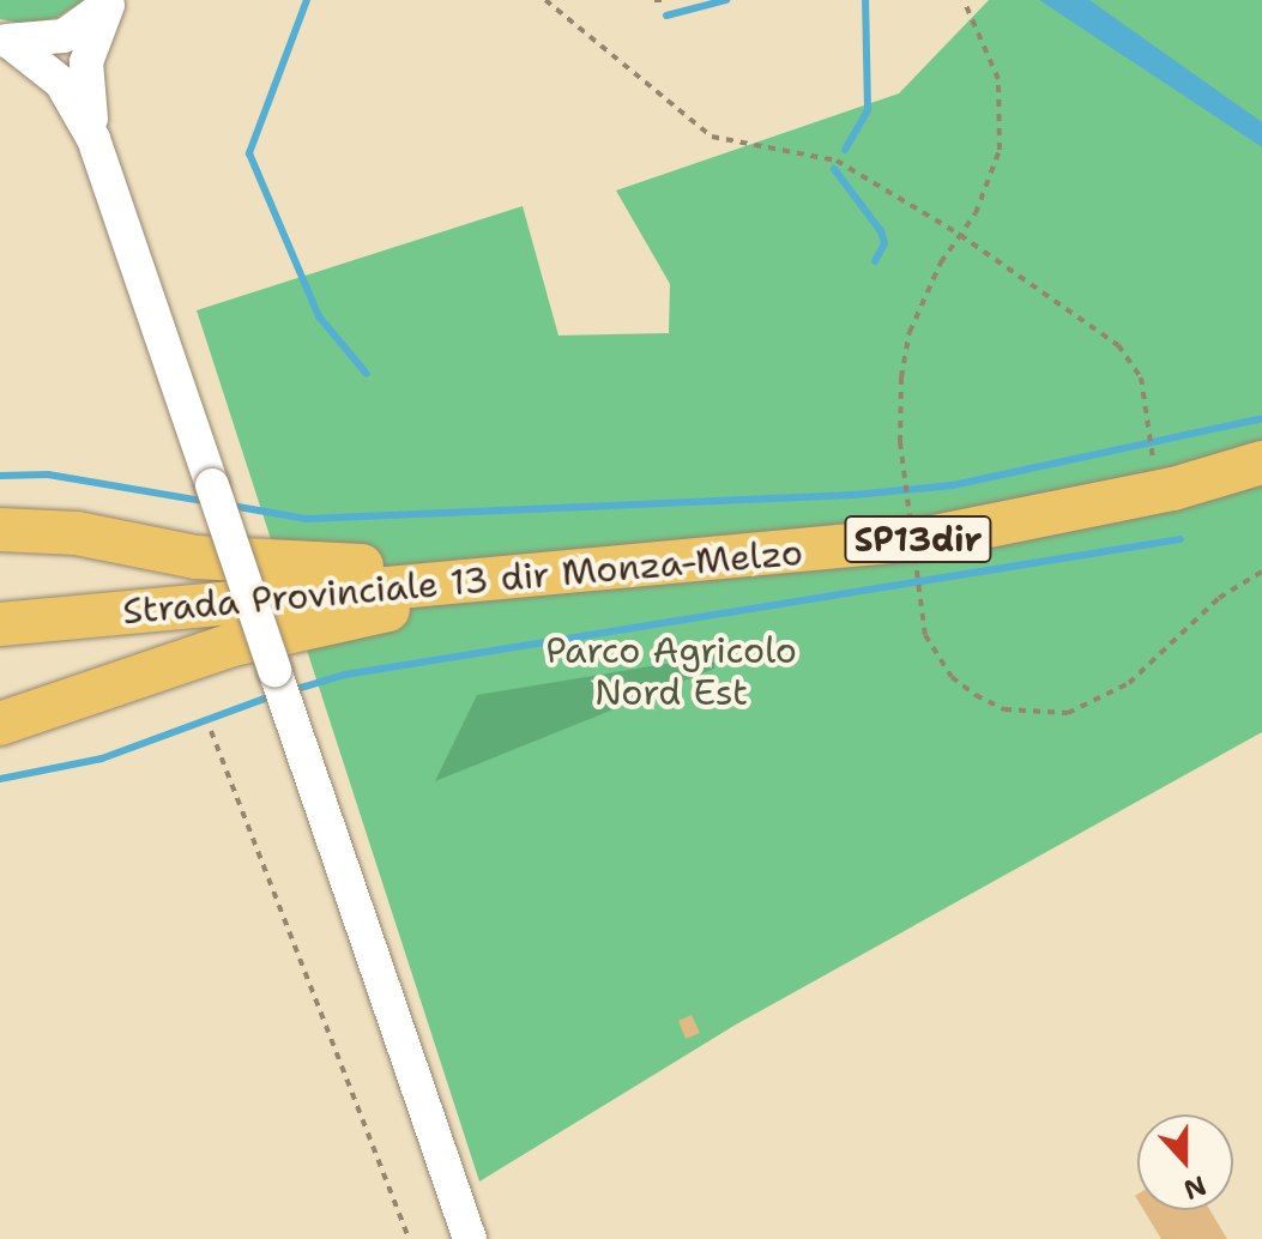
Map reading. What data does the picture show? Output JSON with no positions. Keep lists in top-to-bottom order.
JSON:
{
  "streets": {
    "main road": ["SP13dir", "Strada Provinciale 13 dir Monza-Melzo"]
  },
  "crossings": [
    ["SP13dir", "Strada Provinciale 13 dir Monza-Melzo"]
  ],
  "parks": ["Parco Agricolo Nord Est"],
  "north": "bottom"
}
